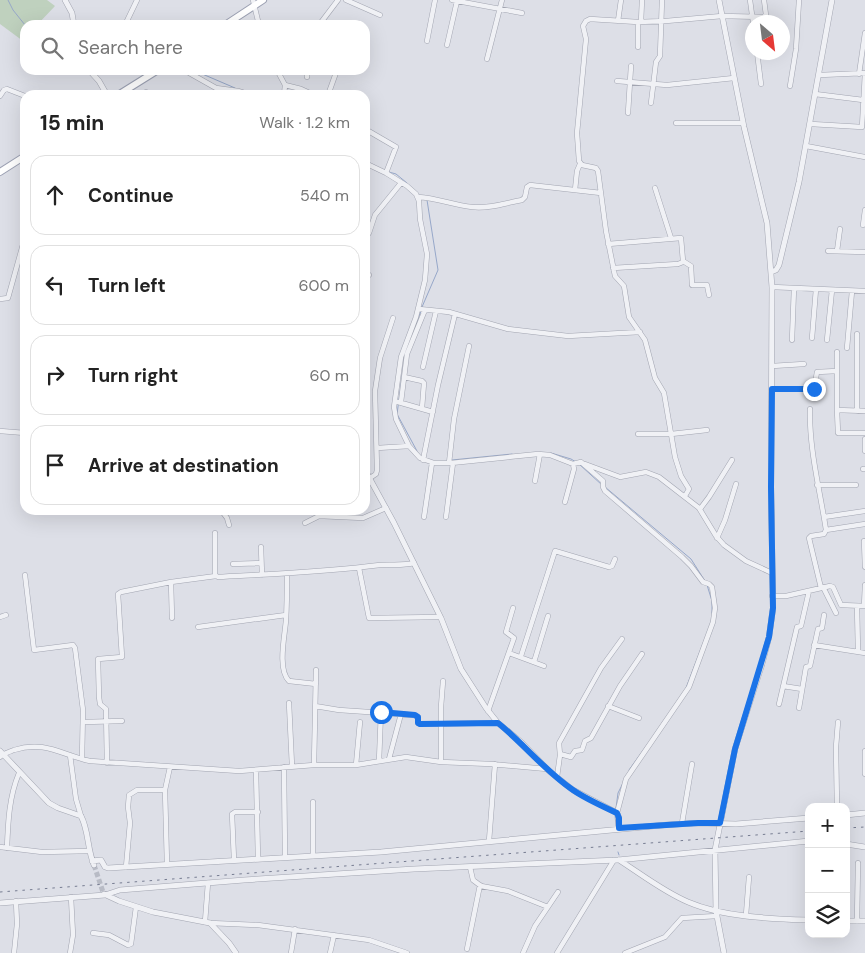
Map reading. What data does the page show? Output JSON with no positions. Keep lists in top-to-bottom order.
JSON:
{
  "north": "bottom right",
  "page": {
    "search": "Search here",
    "heading": ["15 min", "Walk · 1.2 km"],
    "list": [
      ["Continue", "540 m"],
      ["Turn left", "600 m"],
      ["Turn right", "60 m"],
      "Arrive at destination"
    ],
    "map_buttons": ["+", "−"]
  }
}
